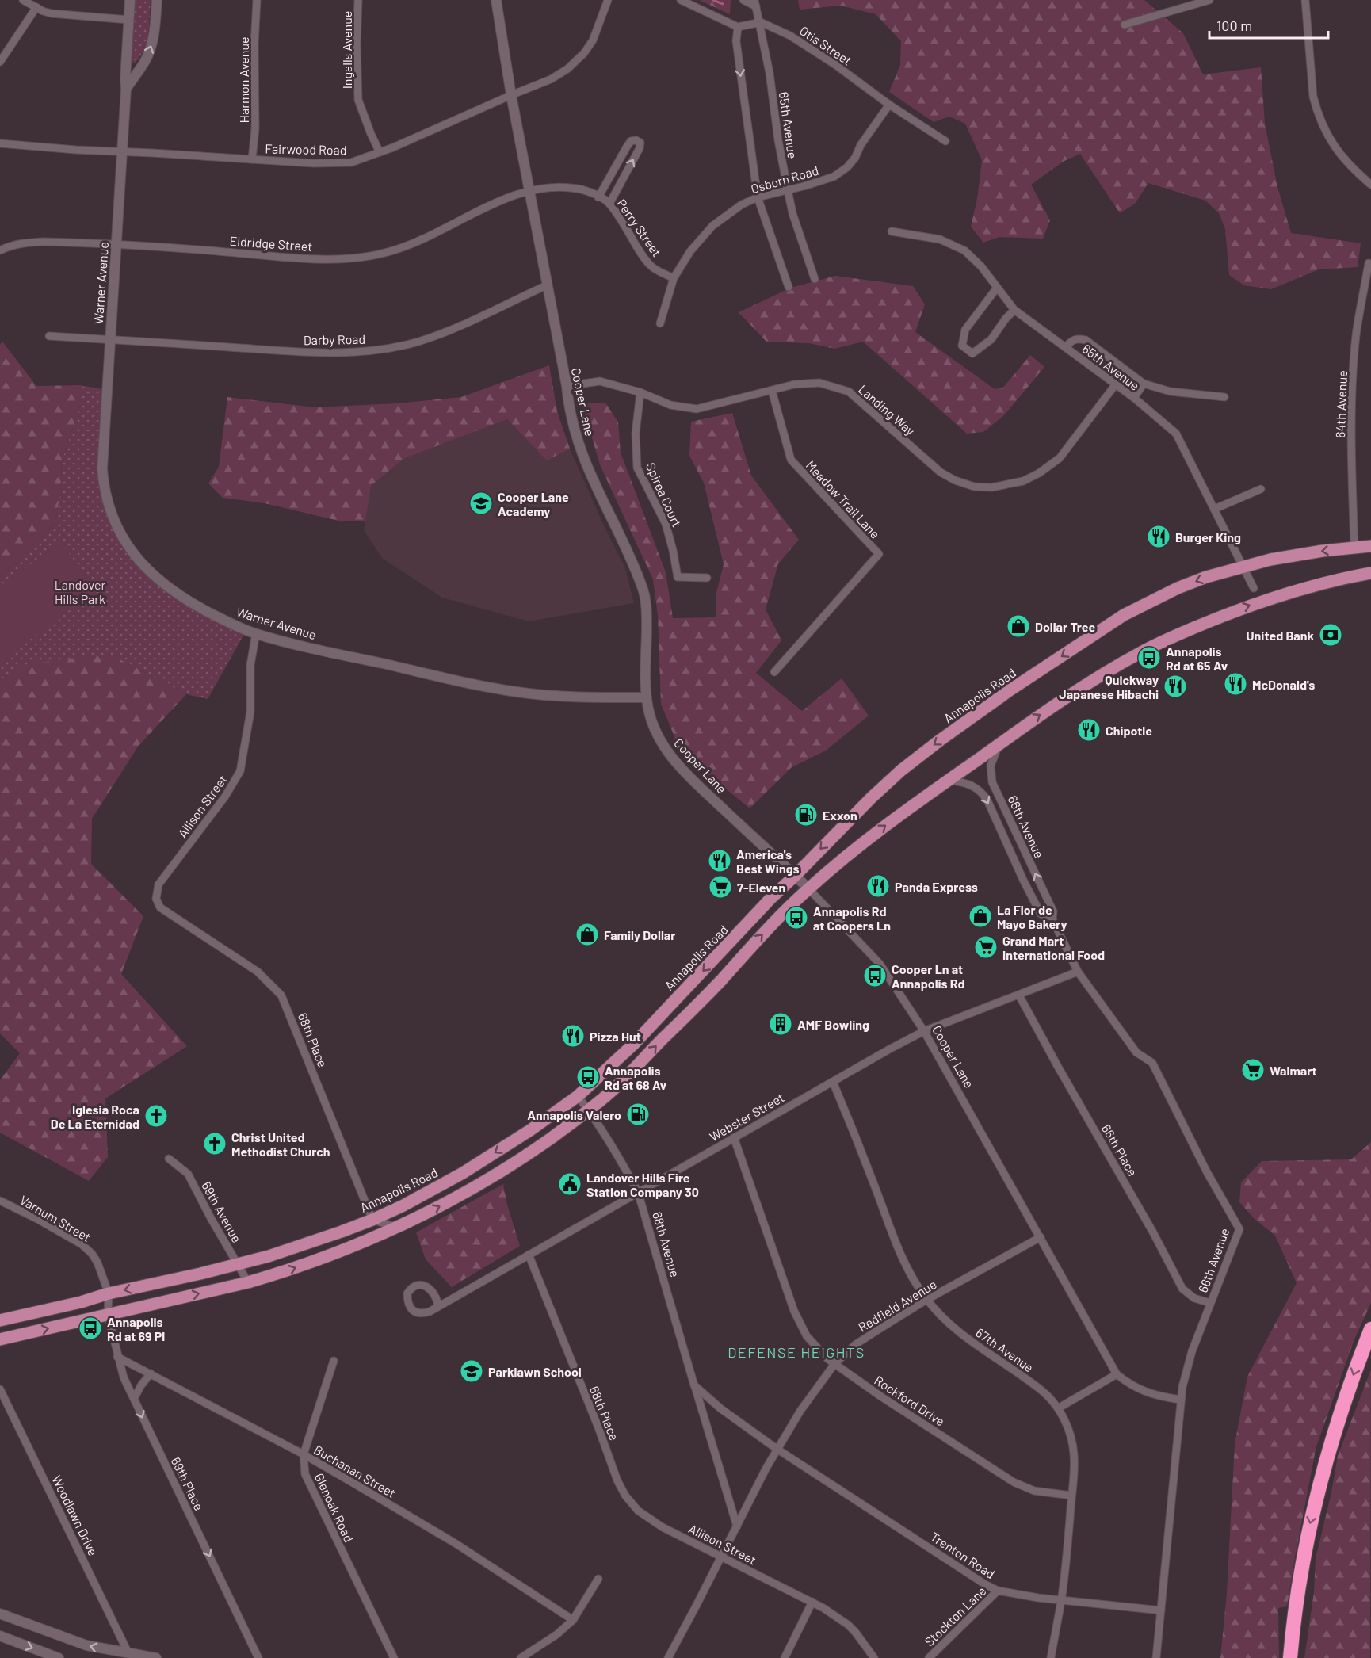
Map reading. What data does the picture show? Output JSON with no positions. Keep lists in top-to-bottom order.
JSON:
{
  "streets": {
    "main road": ["Annapolis Road"],
    "street": [
      "Otis Street",
      "Ingalls Avenue",
      "Harmon Avenue",
      "65th Avenue",
      "Fairwood Road",
      "Osborn Road",
      "Perry Street",
      "Eldridge Street",
      "Warner Avenue",
      "Darby Road",
      "Cooper Lane",
      "64th Avenue",
      "Landing Way",
      "Spirea Court",
      "Meadow Trail Lane",
      "Allison Street",
      "66th Avenue",
      "68th Place",
      "Webster Street",
      "66th Place",
      "69th Avenue",
      "Varnum Street",
      "68th Avenue",
      "Redfield Avenue",
      "67th Avenue",
      "Rockford Drive",
      "Buchanan Street",
      "69th Place",
      "Glenoak Road",
      "Woodlawn Drive",
      "Trenton Road",
      "Stockton Lane"
    ]
  },
  "crossings": [
    ["Otis Street", "65th Avenue"],
    ["Otis Street", "Osborn Road"],
    ["Ingalls Avenue", "Fairwood Road"],
    ["Harmon Avenue", "Fairwood Road"],
    ["65th Avenue", "Osborn Road"],
    ["65th Avenue", "Landing Way"],
    ["65th Avenue", "Annapolis Road"],
    ["Fairwood Road", "Warner Avenue"],
    ["Fairwood Road", "Cooper Lane"],
    ["Osborn Road", "Perry Street"],
    ["Perry Street", "Eldridge Street"],
    ["Perry Street", "Cooper Lane"],
    ["Eldridge Street", "Warner Avenue"],
    ["Eldridge Street", "Cooper Lane"],
    ["Warner Avenue", "Darby Road"],
    ["Warner Avenue", "Cooper Lane"],
    ["Warner Avenue", "Allison Street"],
    ["Darby Road", "Cooper Lane"],
    ["Cooper Lane", "Landing Way"],
    ["Cooper Lane", "Annapolis Road"],
    ["Cooper Lane", "66th Avenue"],
    ["Cooper Lane", "Webster Street"],
    ["Cooper Lane", "Redfield Avenue"],
    ["64th Avenue", "Annapolis Road"],
    ["Landing Way", "Spirea Court"],
    ["Landing Way", "Meadow Trail Lane"],
    ["Annapolis Road", "68th Place"],
    ["Annapolis Road", "69th Avenue"],
    ["Annapolis Road", "Varnum Street"],
    ["Annapolis Road", "68th Avenue"],
    ["Allison Street", "68th Place"],
    ["66th Avenue", "Webster Street"],
    ["66th Avenue", "66th Place"],
    ["66th Avenue", "Trenton Road"],
    ["68th Place", "Webster Street"],
    ["Webster Street", "66th Place"],
    ["Webster Street", "68th Avenue"],
    ["Webster Street", "67th Avenue"],
    ["Webster Street", "Rockford Drive"],
    ["Varnum Street", "69th Place"],
    ["Redfield Avenue", "67th Avenue"],
    ["Redfield Avenue", "Rockford Drive"],
    ["Redfield Avenue", "Trenton Road"],
    ["67th Avenue", "Rockford Drive"],
    ["67th Avenue", "Trenton Road"],
    ["Buchanan Street", "69th Place"],
    ["Buchanan Street", "Glenoak Road"],
    ["Trenton Road", "Stockton Lane"]
  ],
  "one_way": ["69th Place"],
  "districts": ["DEFENSE HEIGHTS"],
  "parks": ["Landover Hills Park"],
  "places": {
    "school or university": ["Cooper Lane Academy", "Parklawn School"],
    "restaurant": [
      "Burger King",
      "McDonald's",
      "Quickway Japanese Hibachi",
      "Chipotle",
      "America's Best Wings",
      "Panda Express",
      "Pizza Hut"
    ],
    "shop": ["Dollar Tree", "La Flor de Mayo Bakery", "Family Dollar"],
    "bank": ["United Bank"],
    "bus stop": [
      "Annapolis Rd at 65 Av",
      "Annapolis Rd at Coopers Ln",
      "Cooper Ln at Annapolis Rd",
      "Annapolis Rd at 68 Av",
      "Annapolis Rd at 69 Pl"
    ],
    "fuel station": ["Exxon", "Annapolis Valero"],
    "supermarket": ["7-Eleven", "Grand Mart International Food", "Walmart"],
    "building": ["AMF Bowling"],
    "church": ["Iglesia Roca De La Eternidad", "Christ United Methodist Church"],
    "public building": ["Landover Hills Fire Station Company 30"]
  },
  "scale_bar": "100 m"
}
